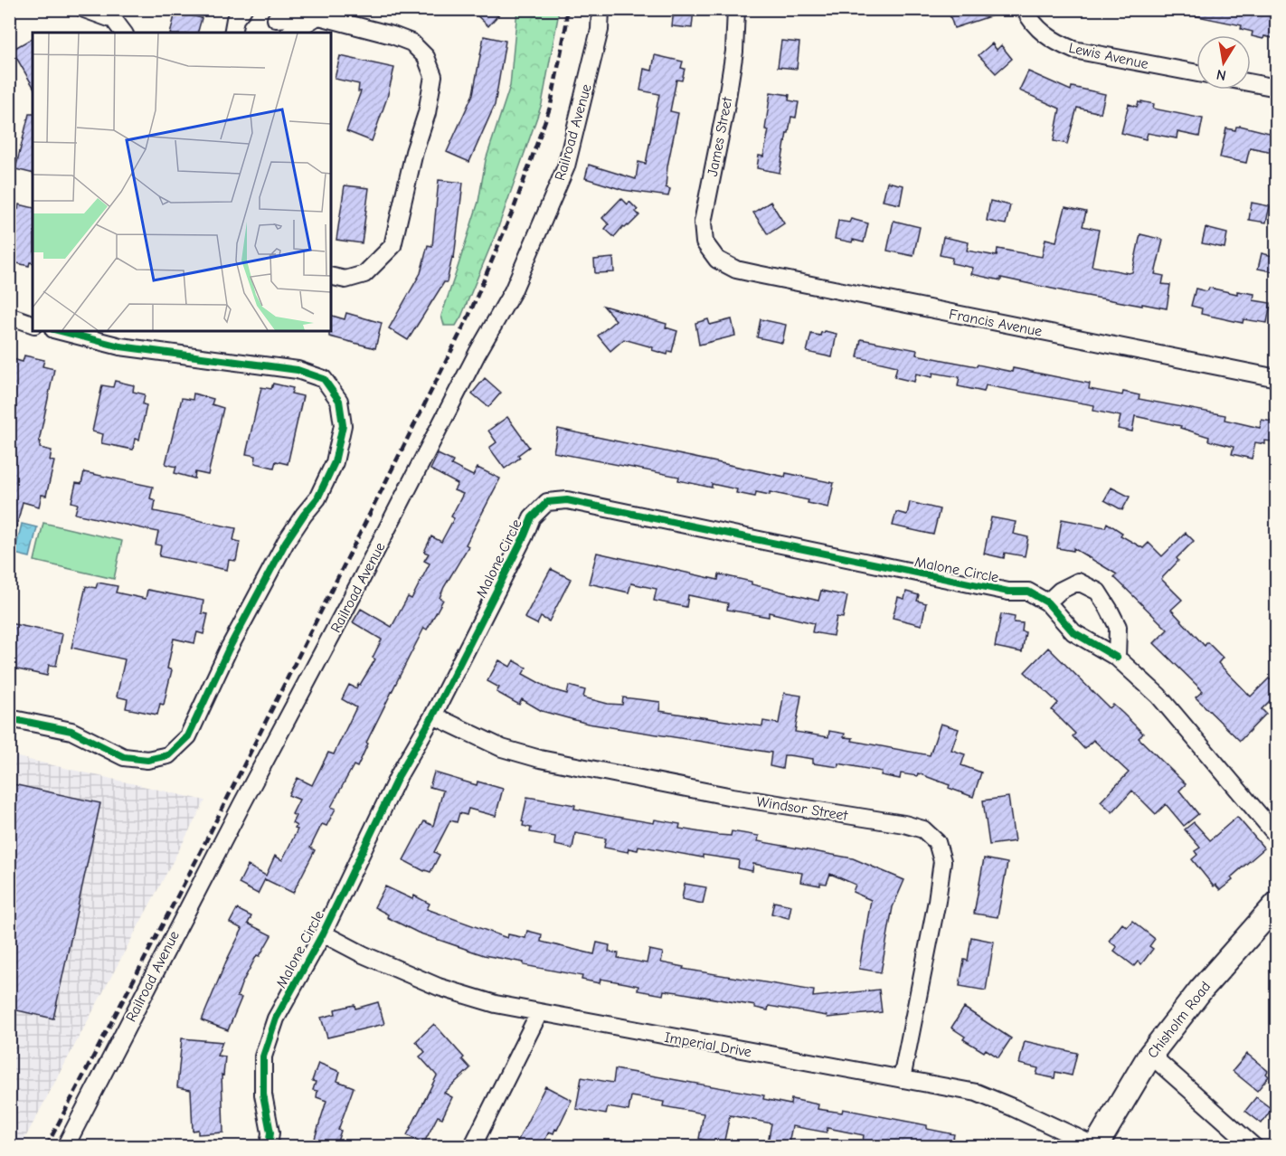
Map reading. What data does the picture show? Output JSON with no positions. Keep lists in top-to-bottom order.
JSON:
{
  "streets": {
    "main road": ["Chisholm Road"],
    "street": [
      "Lewis Avenue",
      "Railroad Avenue",
      "James Street",
      "Francis Avenue",
      "Malone Circle",
      "Windsor Street",
      "Imperial Drive"
    ]
  },
  "crossings": [
    ["James Street", "Francis Avenue"],
    ["Malone Circle", "Windsor Street"],
    ["Malone Circle", "Imperial Drive"],
    ["Windsor Street", "Imperial Drive"],
    ["Chisholm Road", "Imperial Drive"]
  ],
  "north": "bottom"
}
